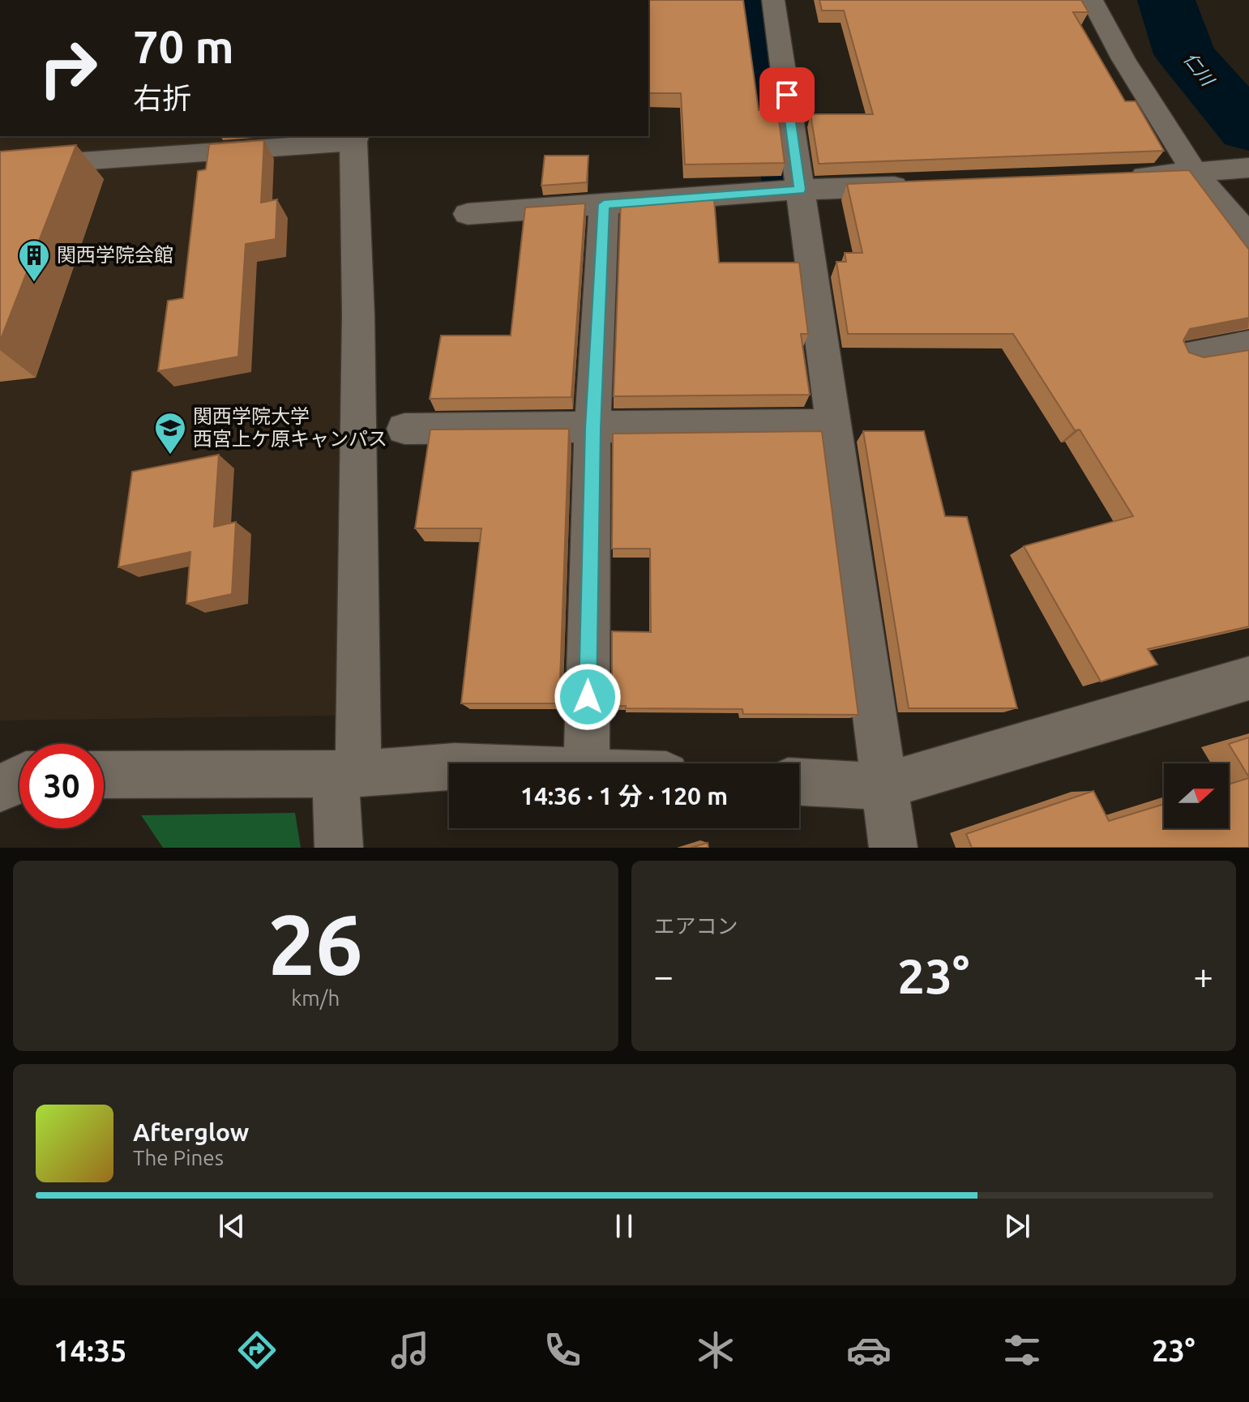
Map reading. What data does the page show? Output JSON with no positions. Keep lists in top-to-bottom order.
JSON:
{
  "water": ["仁川"],
  "places": {
    "building": ["関西学院会館"],
    "school or university": ["関西学院大学 西宮上ケ原キャンパス"]
  },
  "north": "right",
  "page": {
    "turn": ["70 m", "右折"],
    "limit": "30",
    "trip": "14:36 · 1 分 · 120 m",
    "tile": [
      ["26", "km/h"],
      "エアコン"
    ],
    "heat": ["−", "23°", "+"],
    "song": ["Afterglow", "The Pines"],
    "tabs": ["14:35", "23°"]
  }
}
